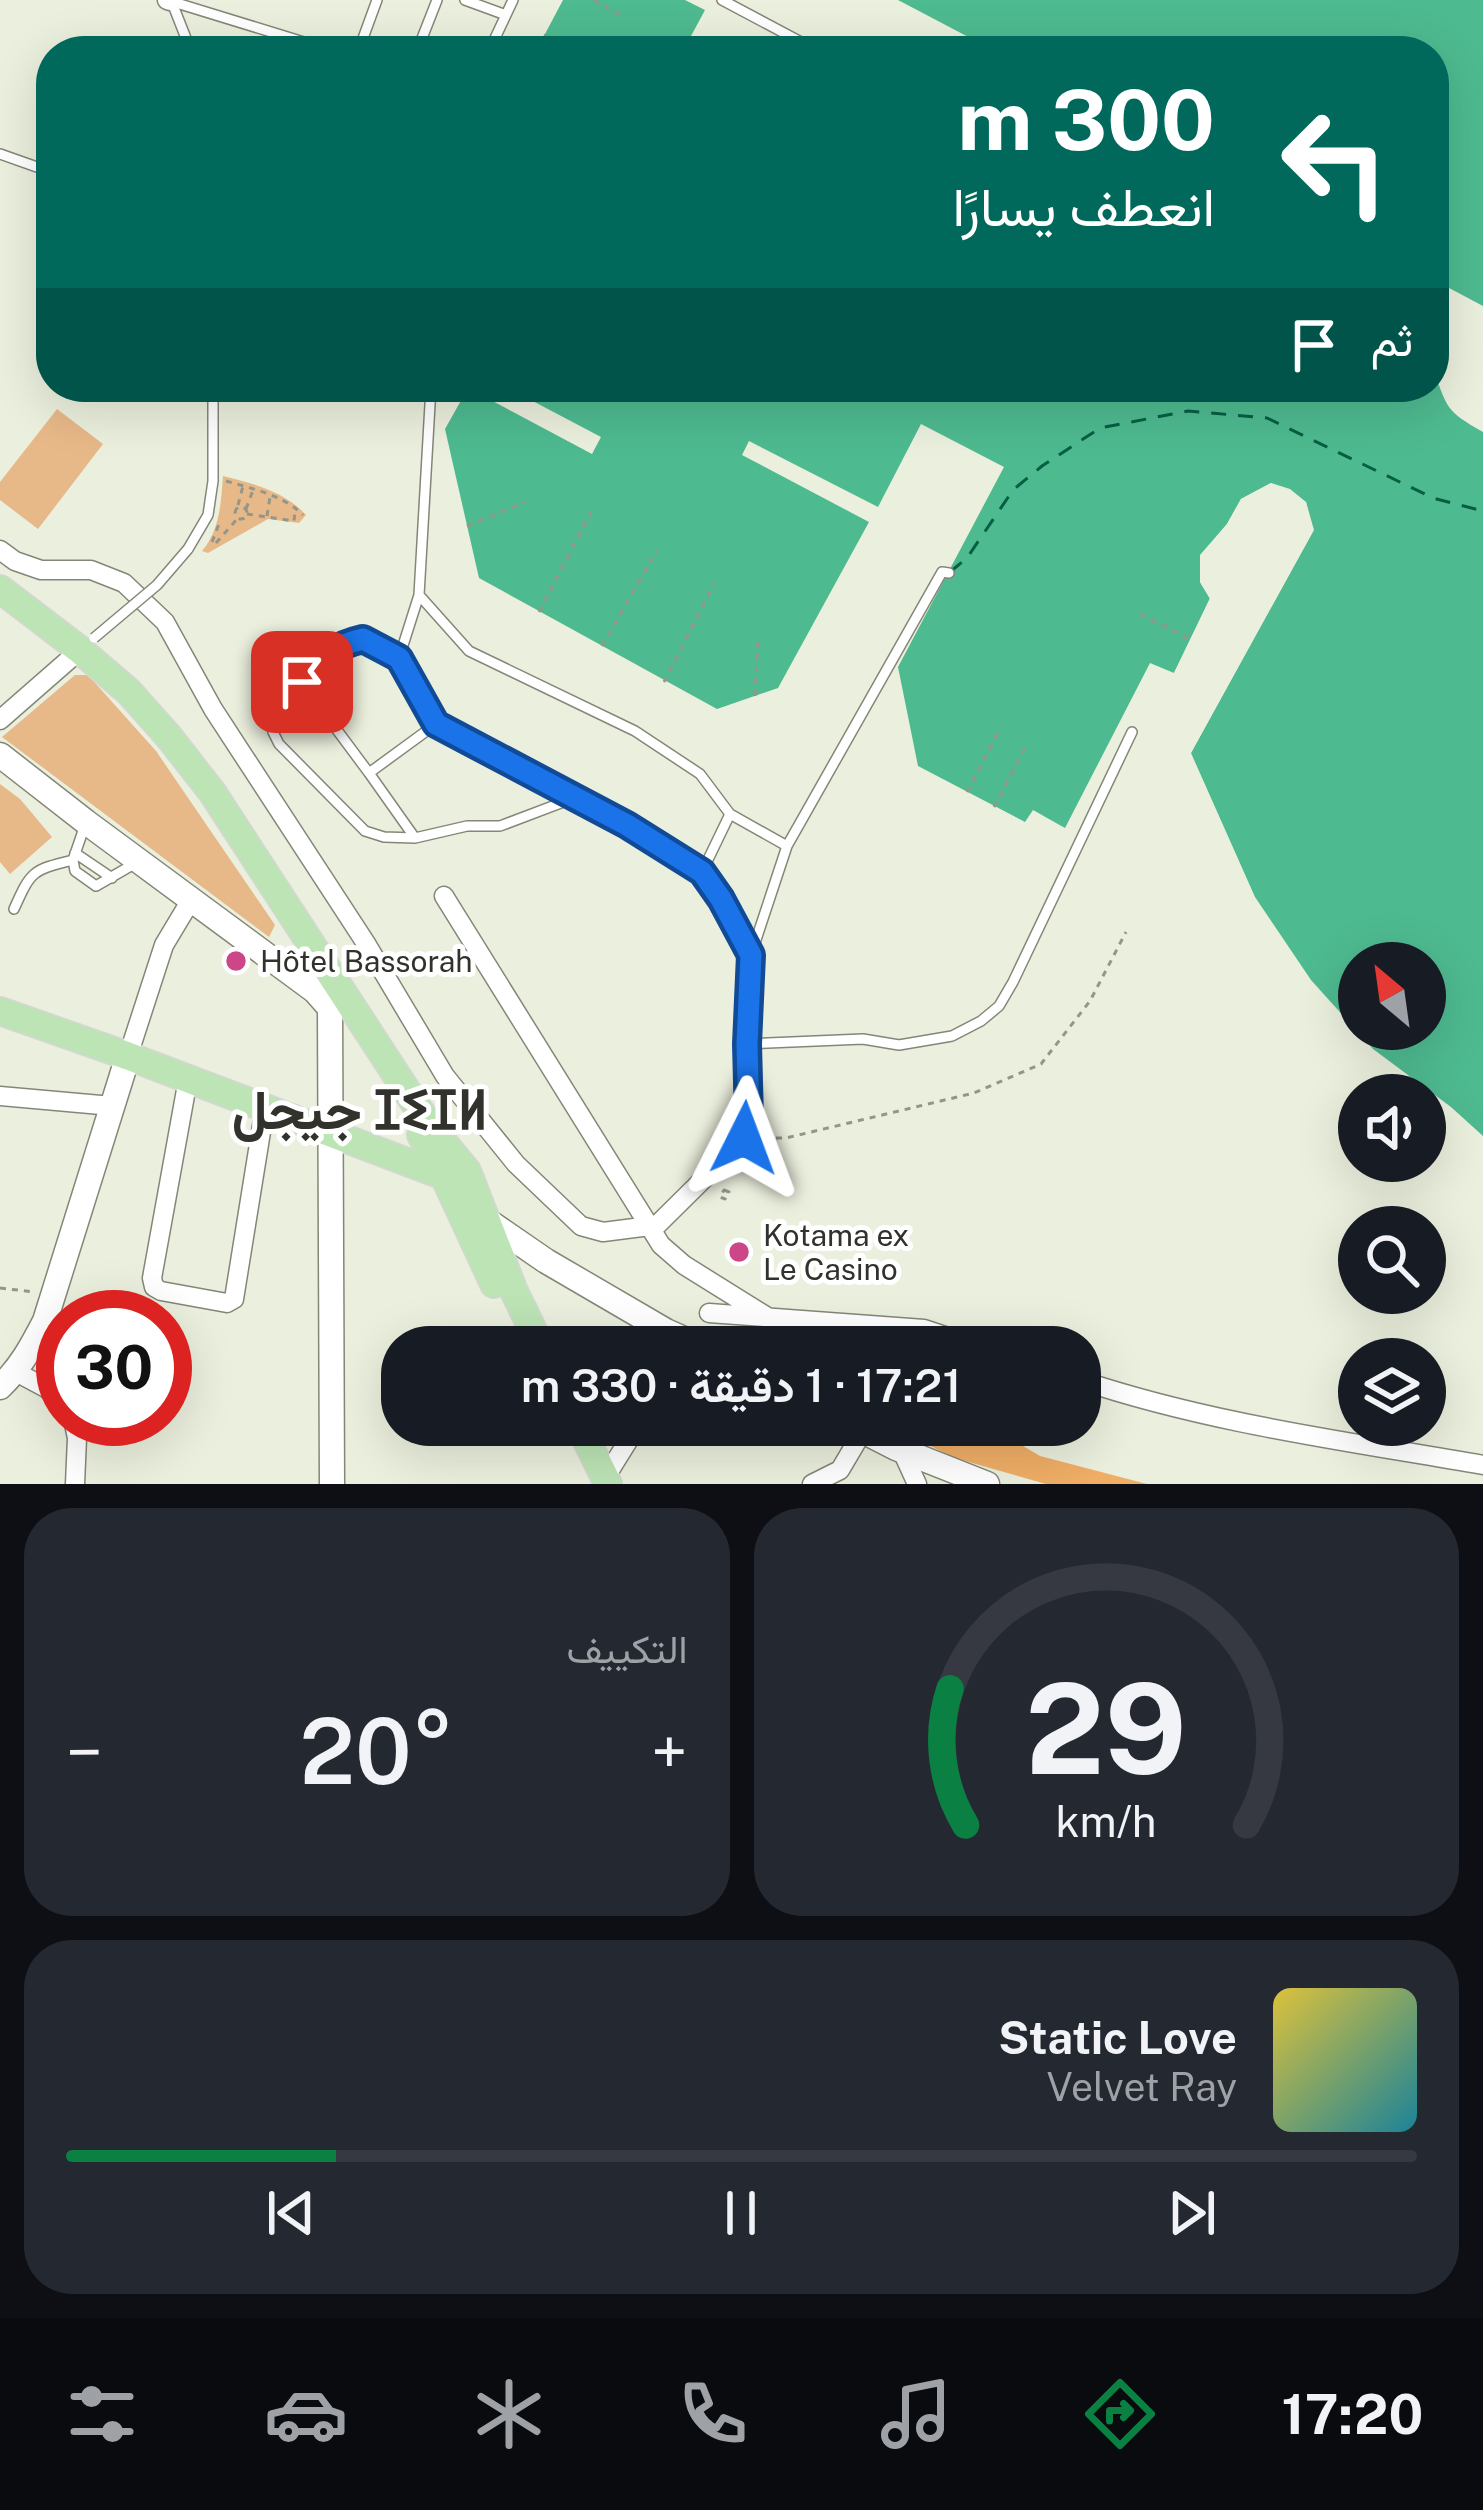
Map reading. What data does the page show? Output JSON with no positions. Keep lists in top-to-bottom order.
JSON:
{
  "districts": ["جيجل ⵊⵉⵊⵍ"],
  "places": ["Hôtel Bassorah", "Kotama ex Le Casino"],
  "north": "top left",
  "page": {
    "turn": ["300 m", "انعطف يسارًا"],
    "then": "ثم",
    "limit": "30",
    "trip": "17:21 · 1 دقيقة · 330 m",
    "tile": "التكييف",
    "heat": ["−", "20°", "+"],
    "song": ["Static Love", "Velvet Ray"],
    "tabs": "17:20",
    "gauge": ["29", "km/h"]
  }
}
